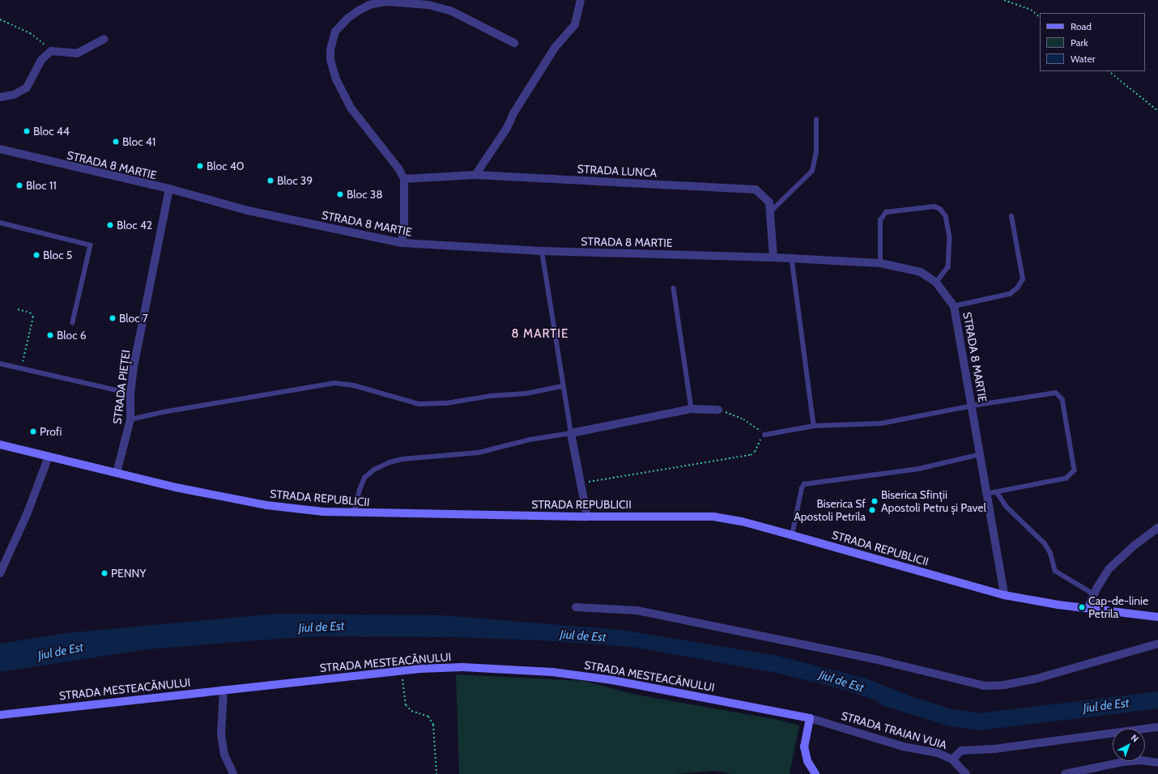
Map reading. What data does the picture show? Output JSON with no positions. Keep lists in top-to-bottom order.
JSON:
{
  "streets": {
    "main road": ["STRADA REPUBLICII", "STRADA MESTEACĂNULUI"],
    "street": [
      "STRADA 8 MARTIE",
      "STRADA LUNCA",
      "STRADA PIEȚEI",
      "STRADA TRAIAN VUIA"
    ]
  },
  "crossings": [
    ["STRADA 8 MARTIE", "STRADA LUNCA"],
    ["STRADA 8 MARTIE", "STRADA PIEȚEI"],
    ["STRADA 8 MARTIE", "STRADA REPUBLICII"],
    ["STRADA PIEȚEI", "STRADA REPUBLICII"],
    ["STRADA MESTEACĂNULUI", "STRADA TRAIAN VUIA"]
  ],
  "districts": ["8 MARTIE"],
  "water": ["Jiul de Est"],
  "places": [
    "Bloc 44",
    "Bloc 41",
    "Bloc 40",
    "Bloc 39",
    "Bloc 11",
    "Bloc 38",
    "Bloc 42",
    "Bloc 5",
    "Bloc 7",
    "Bloc 6",
    "Profi",
    "Biserica Sfinții Apostoli Petru și Pavel",
    "Biserica Sf Apostoli Petrila",
    "PENNY",
    "Cap-de-linie Petrila"
  ],
  "legend": ["Road", "Park", "Water"],
  "north": "top right"
}
